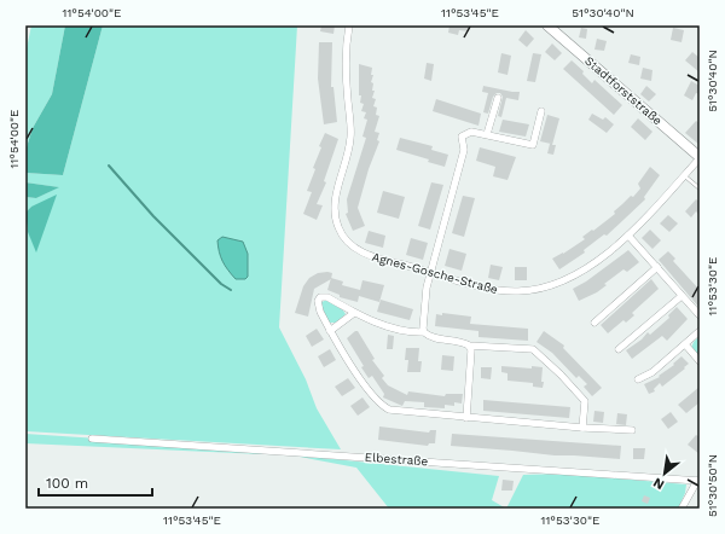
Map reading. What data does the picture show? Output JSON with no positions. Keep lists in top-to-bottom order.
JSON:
{
  "streets": {
    "main road": ["Stadtforststraße"],
    "street": ["Agnes-Gosche-Straße", "Elbestraße"]
  },
  "crossings": [
    ["Stadtforststraße", "Agnes-Gosche-Straße"]
  ],
  "scale_bar": "100 m",
  "north": "bottom left",
  "coordinates": [
    "11°54'00\"E",
    "11°53'45\"E",
    "51°30'40\"N",
    "11°53'30\"E",
    "51°30'50\"N"
  ]
}
